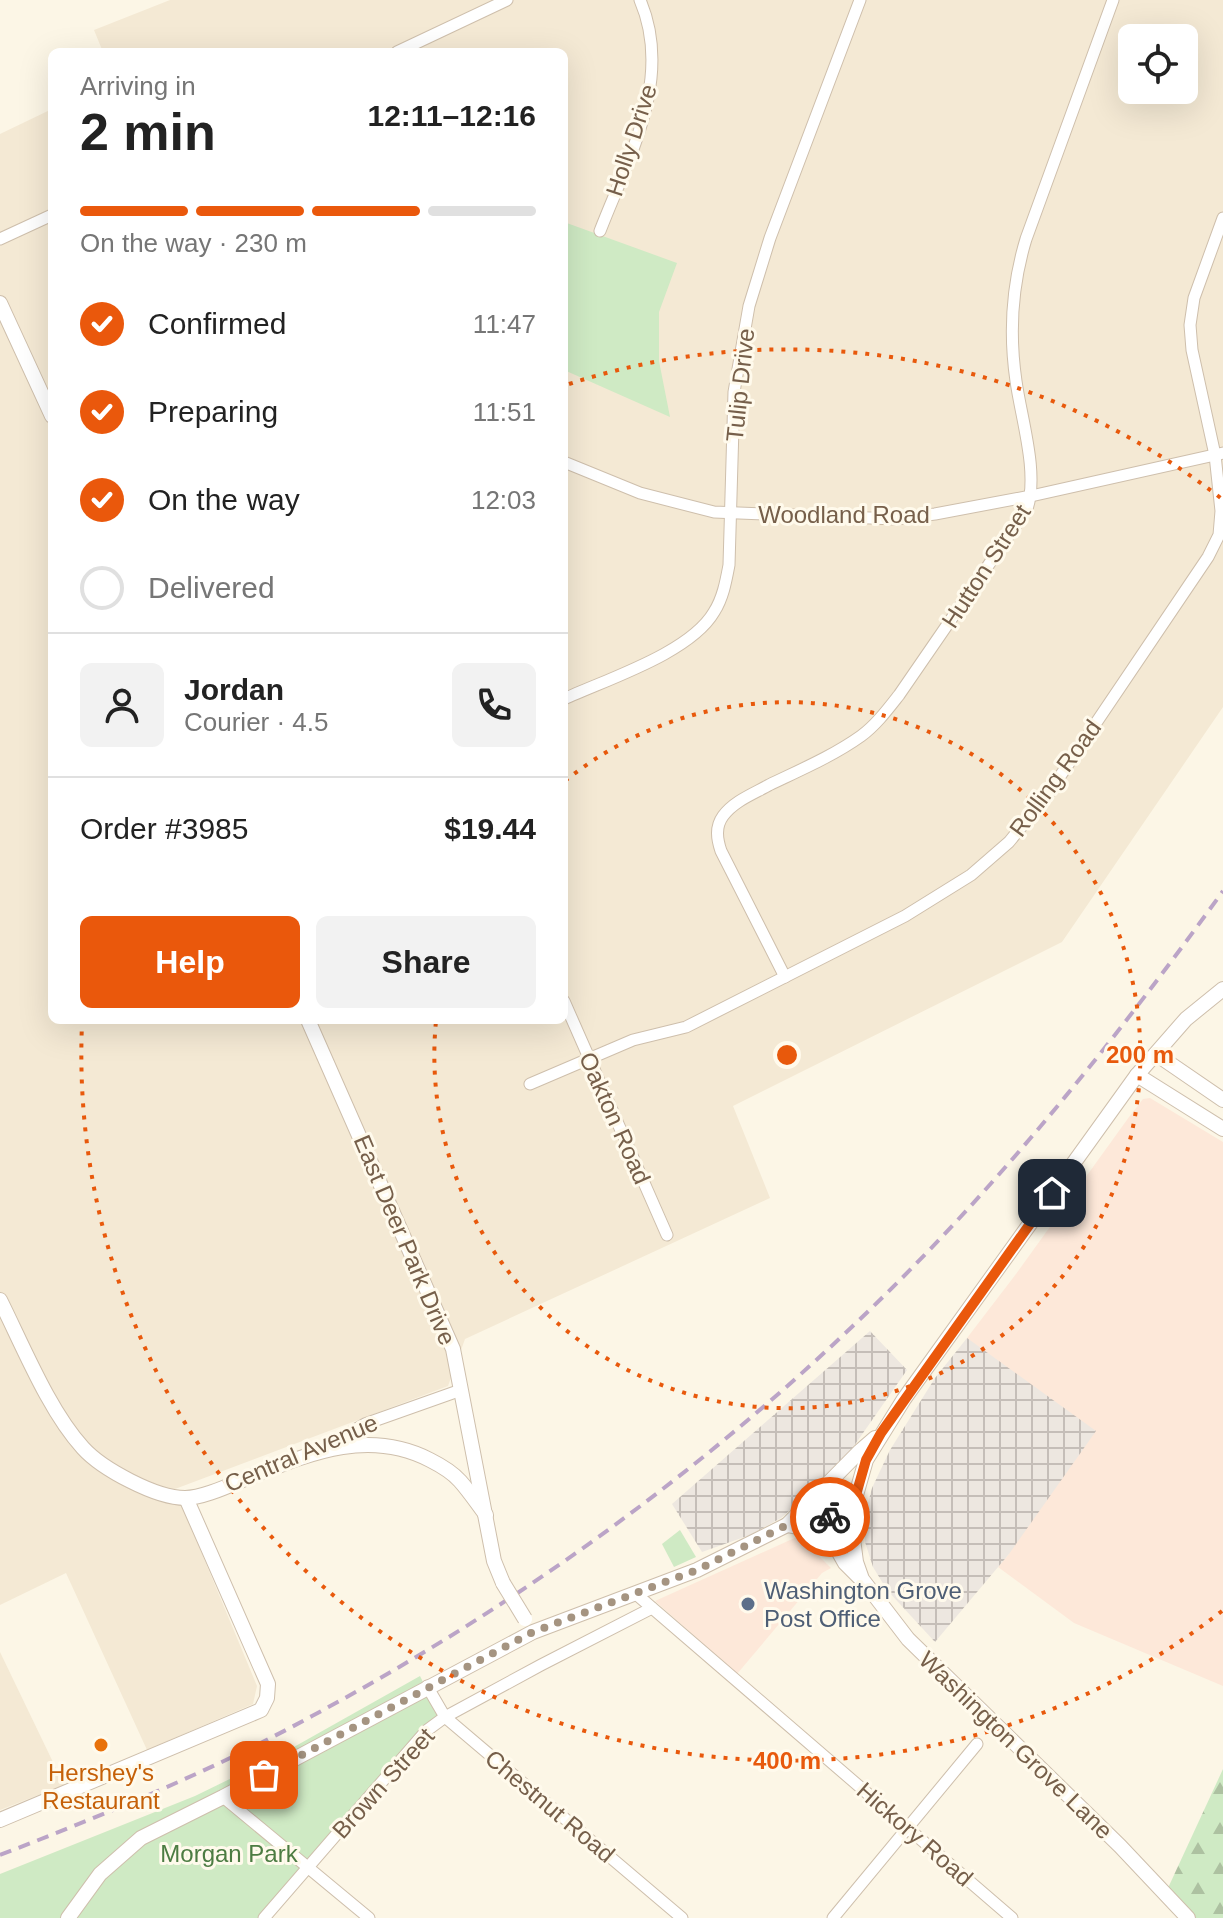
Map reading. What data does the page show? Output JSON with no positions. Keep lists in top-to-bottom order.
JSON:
{
  "streets": {
    "street": [
      "Holly Drive",
      "Tulip Drive",
      "Woodland Road",
      "Hutton Street",
      "Rolling Road",
      "Oakton Road",
      "East Deer Park Drive",
      "Central Avenue",
      "Washington Grove Lane",
      "Brown Street",
      "Chestnut Road",
      "Hickory Road"
    ]
  },
  "crossings": [
    ["Tulip Drive", "Woodland Road"],
    ["Woodland Road", "Hutton Street"],
    ["Woodland Road", "Rolling Road"],
    ["Hutton Street", "Rolling Road"],
    ["Rolling Road", "Oakton Road"],
    ["East Deer Park Drive", "Central Avenue"],
    ["Brown Street", "Chestnut Road"],
    ["Brown Street", "Hickory Road"]
  ],
  "parks": ["Morgan Park"],
  "places": ["Washington Grove Post Office", "Hershey's Restaurant"],
  "page": {
    "heading": ["2 min", "Arriving in", "12:11–12:16"],
    "panel": [
      "Jordan",
      "Courier · 4.5",
      "Order #3985",
      "$19.44"
    ],
    "bar": "On the way · 230 m",
    "list": [
      ["Confirmed", "11:47"],
      ["Preparing", "11:51"],
      ["On the way", "12:03"],
      "Delivered"
    ],
    "buttons": ["Help", "Share"]
  },
  "rings": ["200 m", "400 m"]
}
